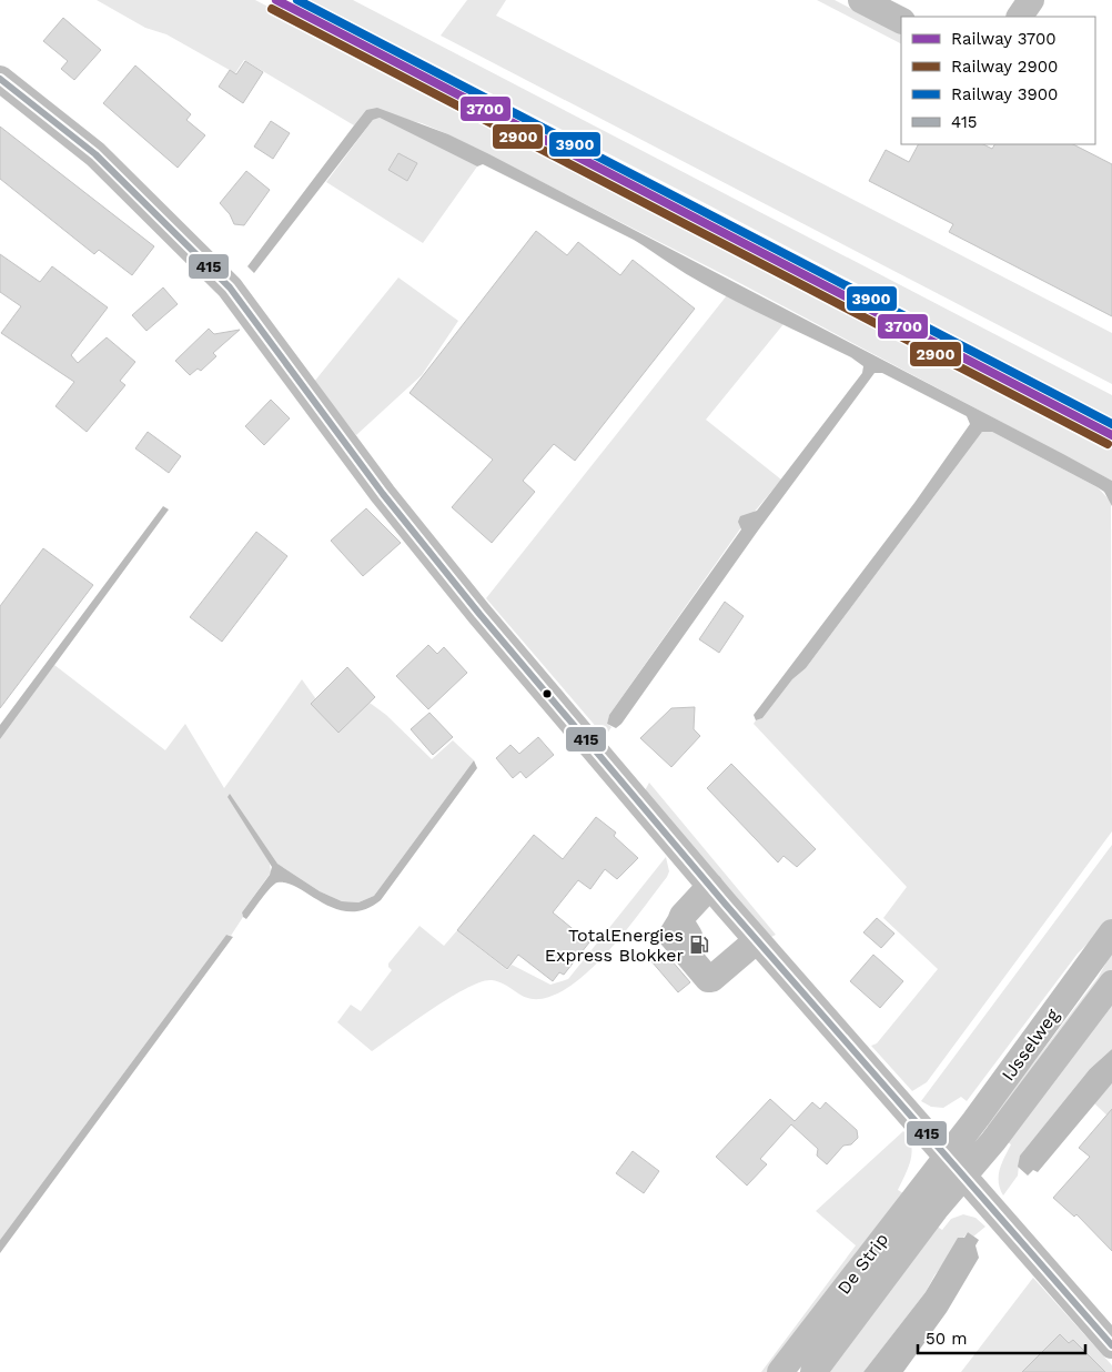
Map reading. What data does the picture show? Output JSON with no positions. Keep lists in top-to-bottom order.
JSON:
{
  "streets": {
    "street": ["IJsselweg", "De Strip"]
  },
  "crossings": [
    ["IJsselweg", "De Strip"]
  ],
  "places": {
    "fuel station": ["TotalEnergies Express Blokker"]
  },
  "lines": [
    "rail line 3700",
    "rail line 3900",
    "rail line 2900",
    "transit line 415"
  ],
  "legend": [
    "Railway 3700",
    "Railway 2900",
    "Railway 3900",
    "415"
  ],
  "scale_bar": "50 m"
}
